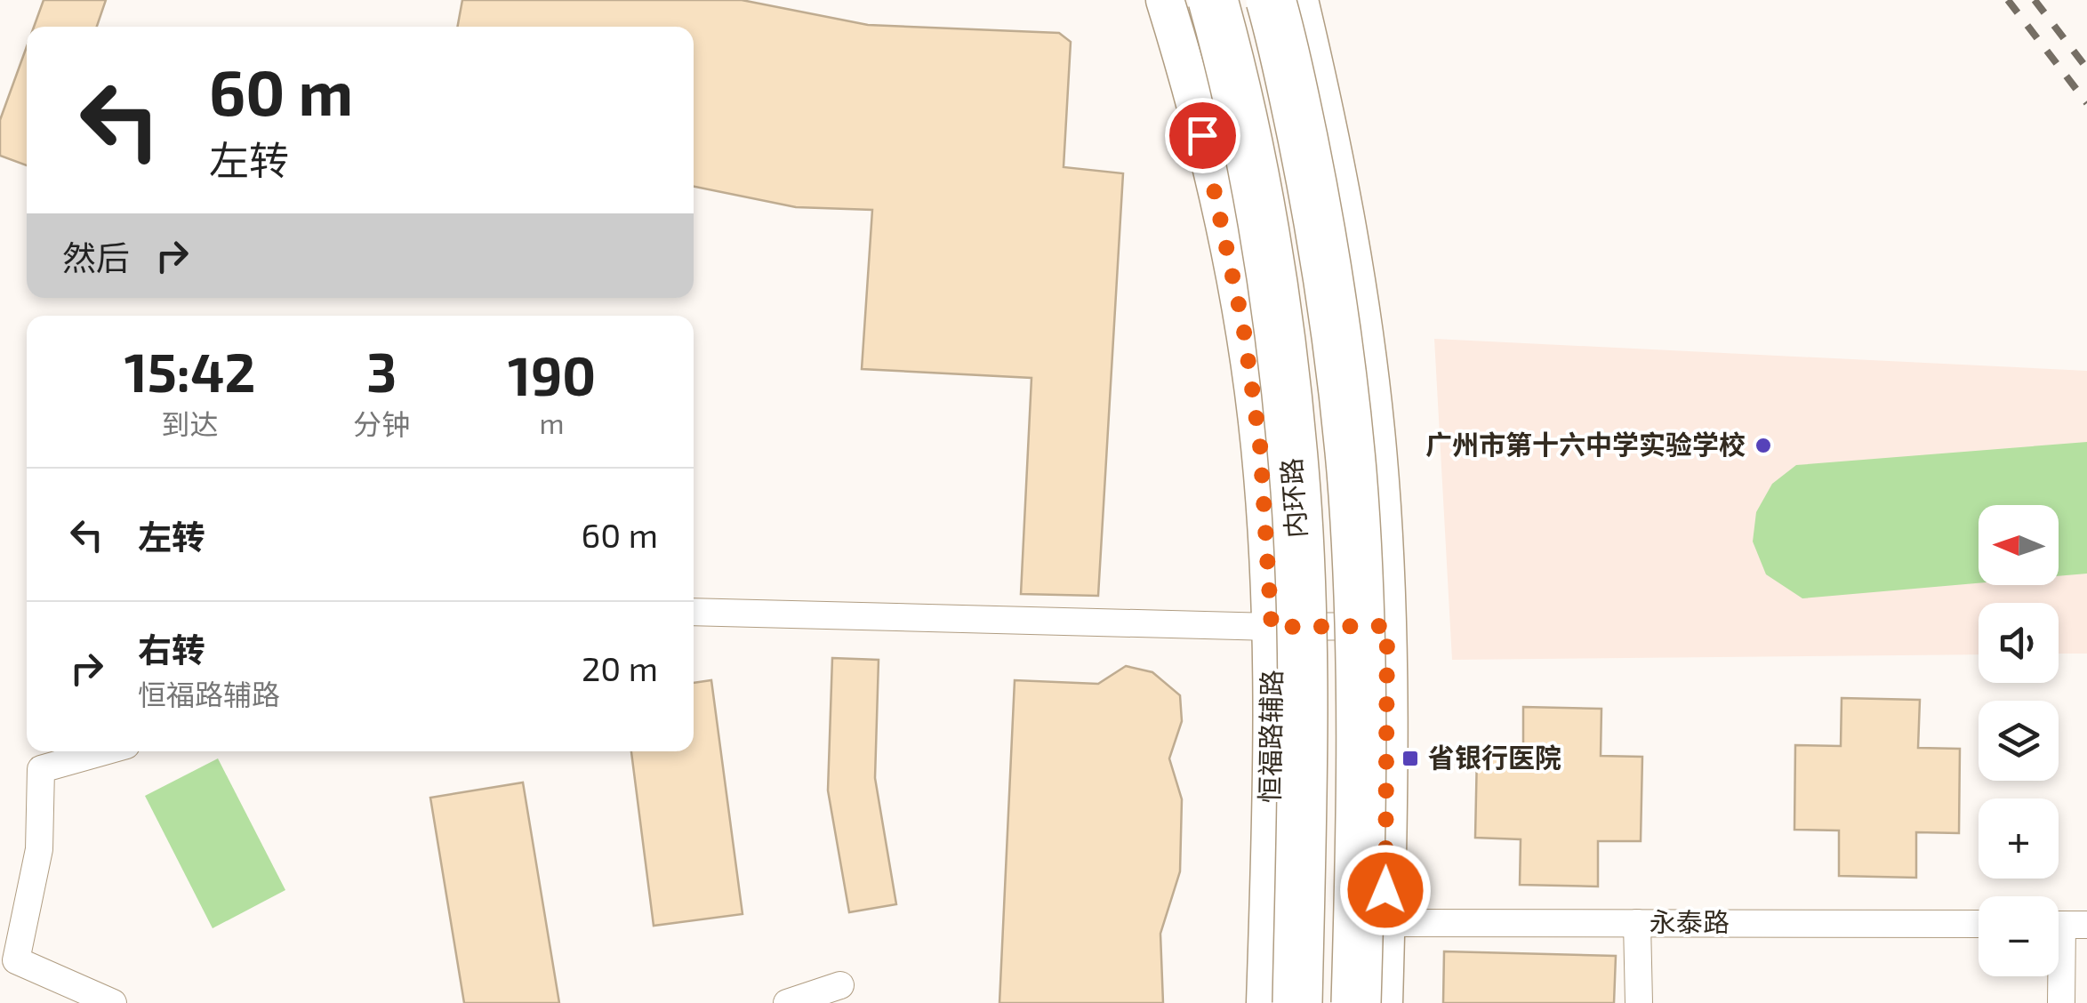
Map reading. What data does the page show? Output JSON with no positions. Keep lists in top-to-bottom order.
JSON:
{
  "streets": {
    "highway": ["内环路"],
    "main road": ["恒福路辅路"],
    "street": ["永泰路"]
  },
  "places": {
    "other": ["广州市第十六中学实验学校"],
    "transit": ["省银行医院"]
  },
  "north": "left",
  "page": {
    "turn": ["60 m", "左转"],
    "then": "然后",
    "eta": [
      "15:42",
      "到达",
      "3",
      "分钟",
      "190",
      "m"
    ],
    "list": [
      {
        "name": "左转",
        "value": "60 m"
      },
      {
        "name": "右转",
        "note": "恒福路辅路",
        "value": "20 m"
      }
    ],
    "map_buttons": ["+", "−"]
  }
}
